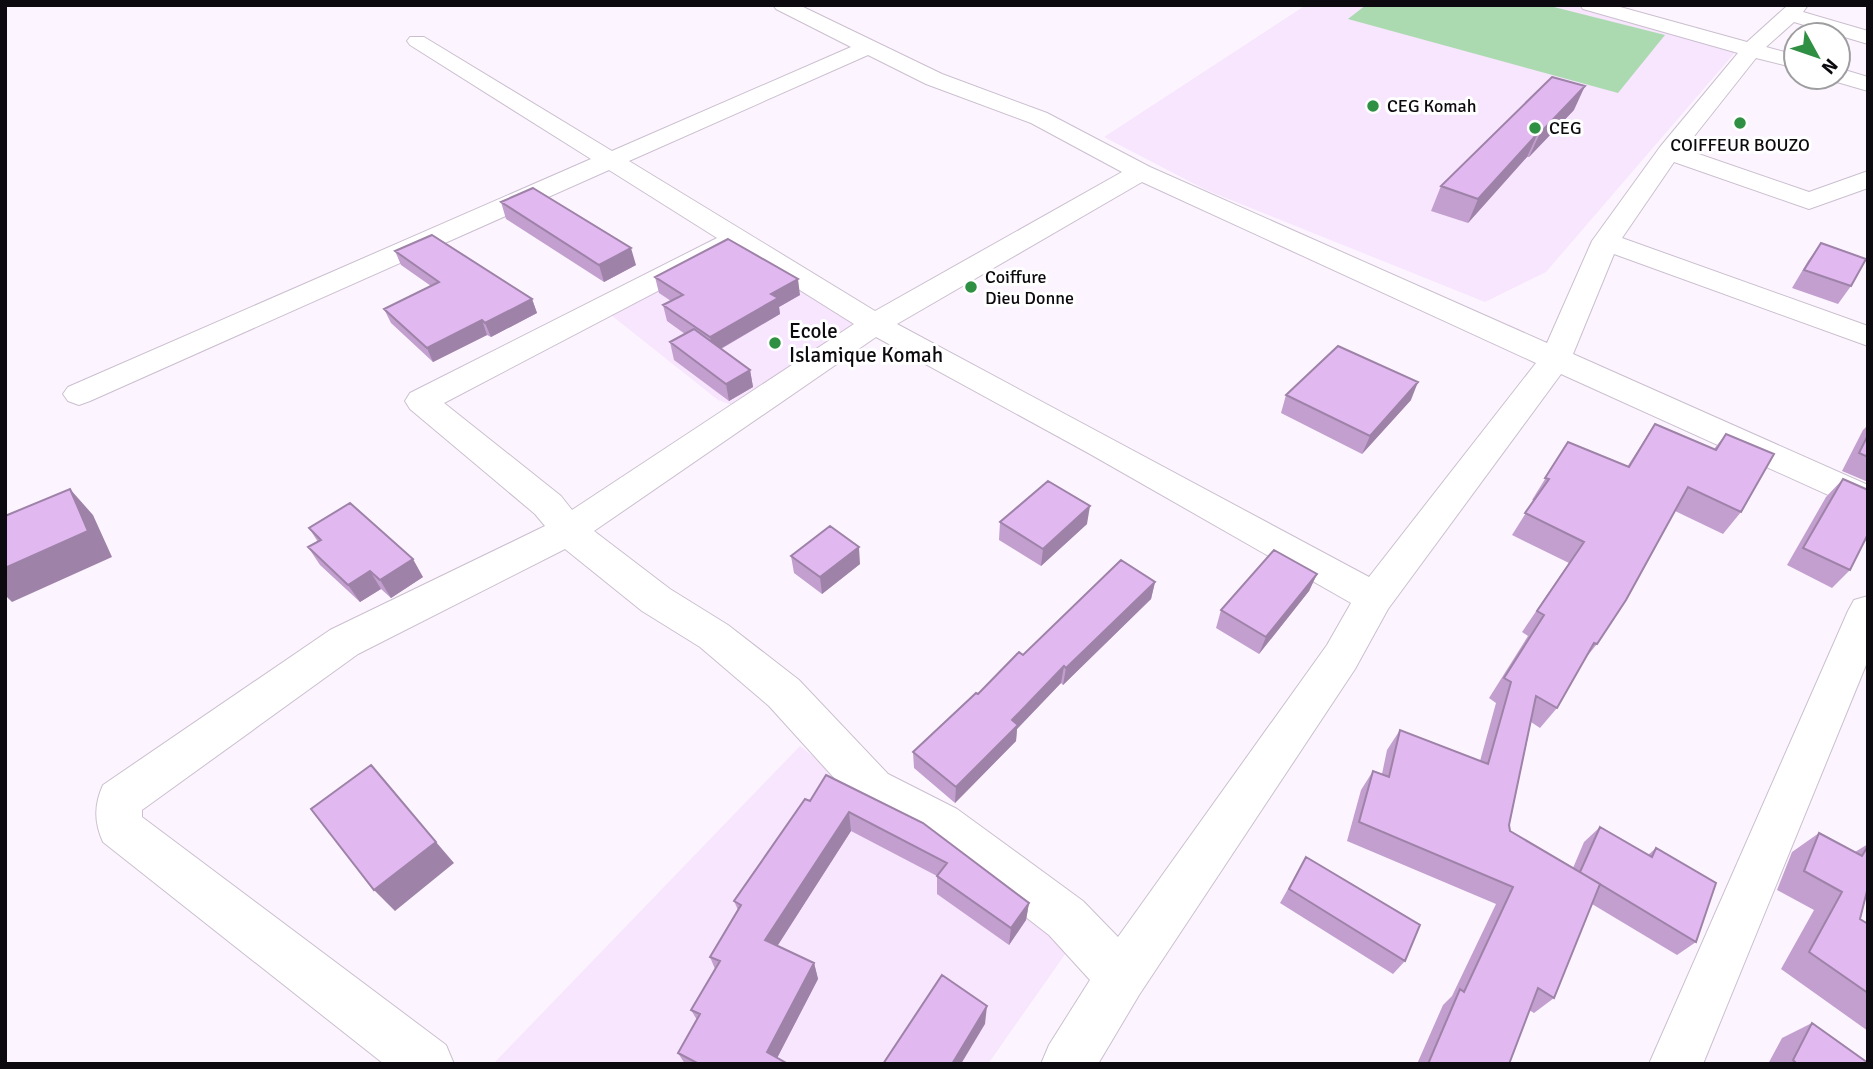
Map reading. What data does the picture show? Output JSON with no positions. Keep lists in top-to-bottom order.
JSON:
{
  "places": [
    "CEG Komah",
    "COIFFEUR BOUZO",
    "CEG",
    "Coiffure Dieu Donne",
    "Ecole Islamique Komah"
  ],
  "north": "bottom right"
}
